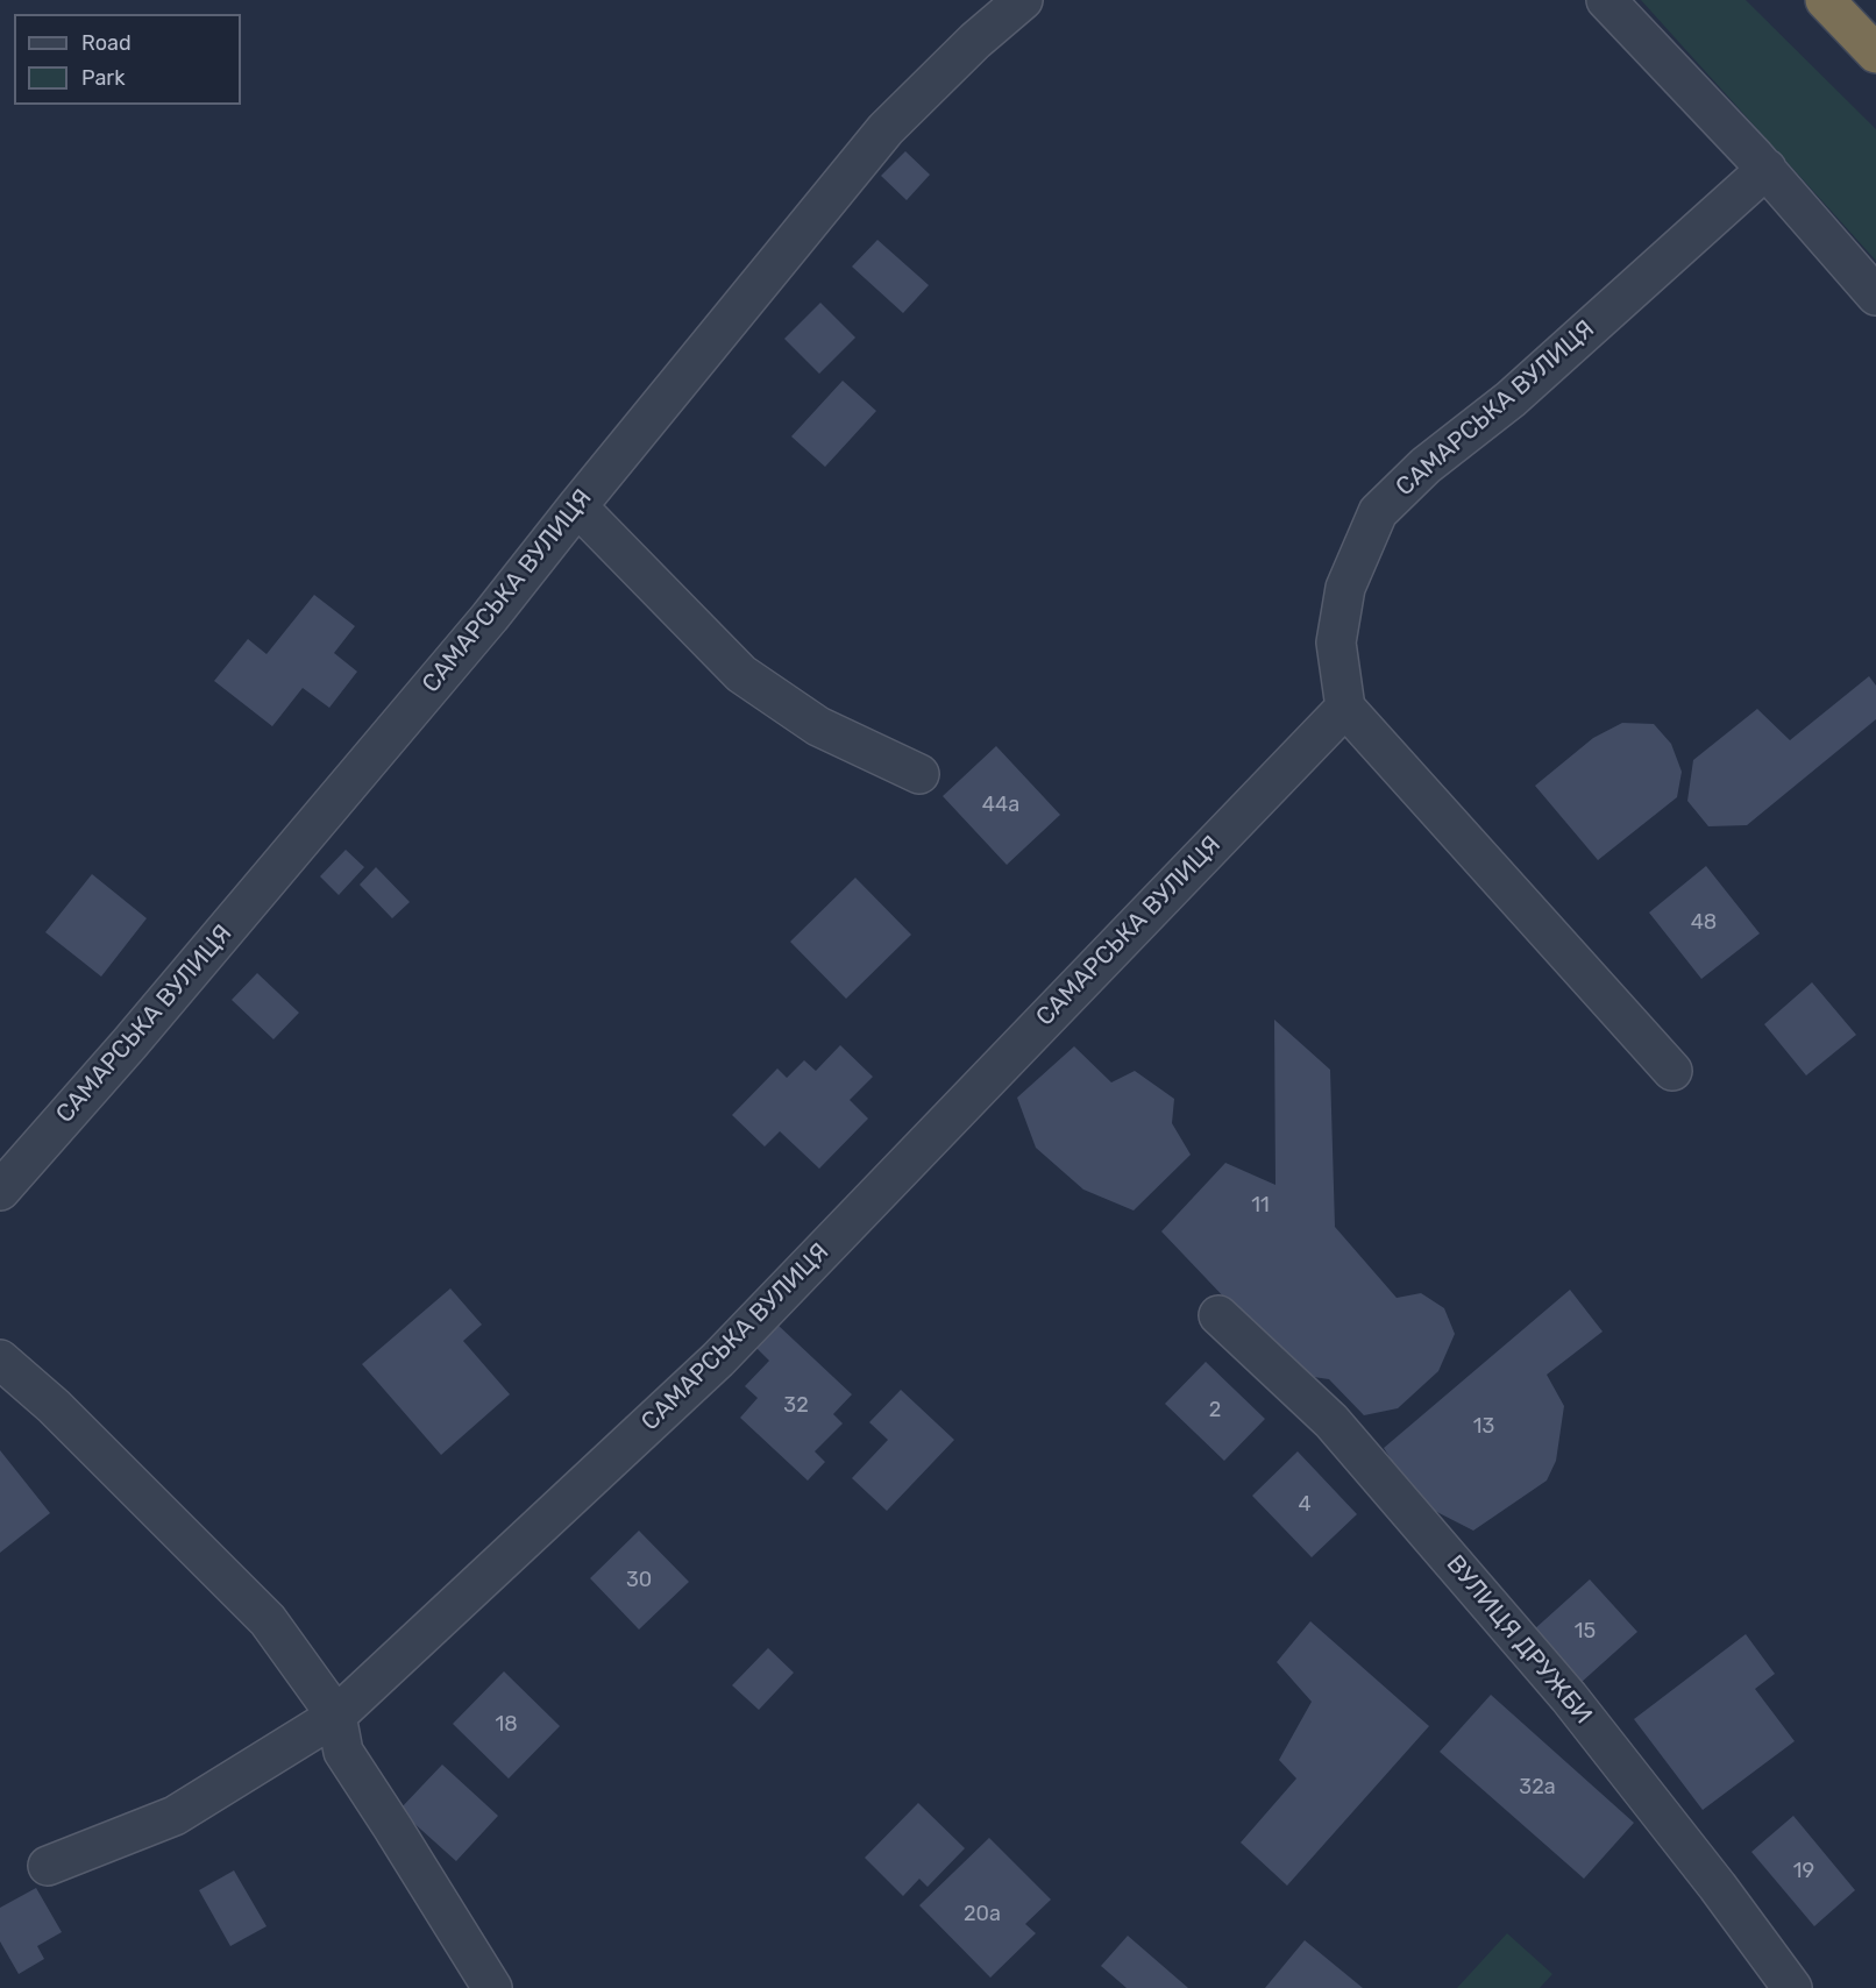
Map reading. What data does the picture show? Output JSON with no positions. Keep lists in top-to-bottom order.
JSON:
{
  "streets": {
    "street": ["САМАРСЬКА ВУЛИЦЯ", "ВУЛИЦЯ ДРУЖБИ"]
  },
  "house_numbers": [
    "44а",
    "48",
    "11",
    "32",
    "2",
    "13",
    "4",
    "30",
    "15",
    "18",
    "32а",
    "19",
    "20а"
  ],
  "legend": ["Road", "Park"]
}
